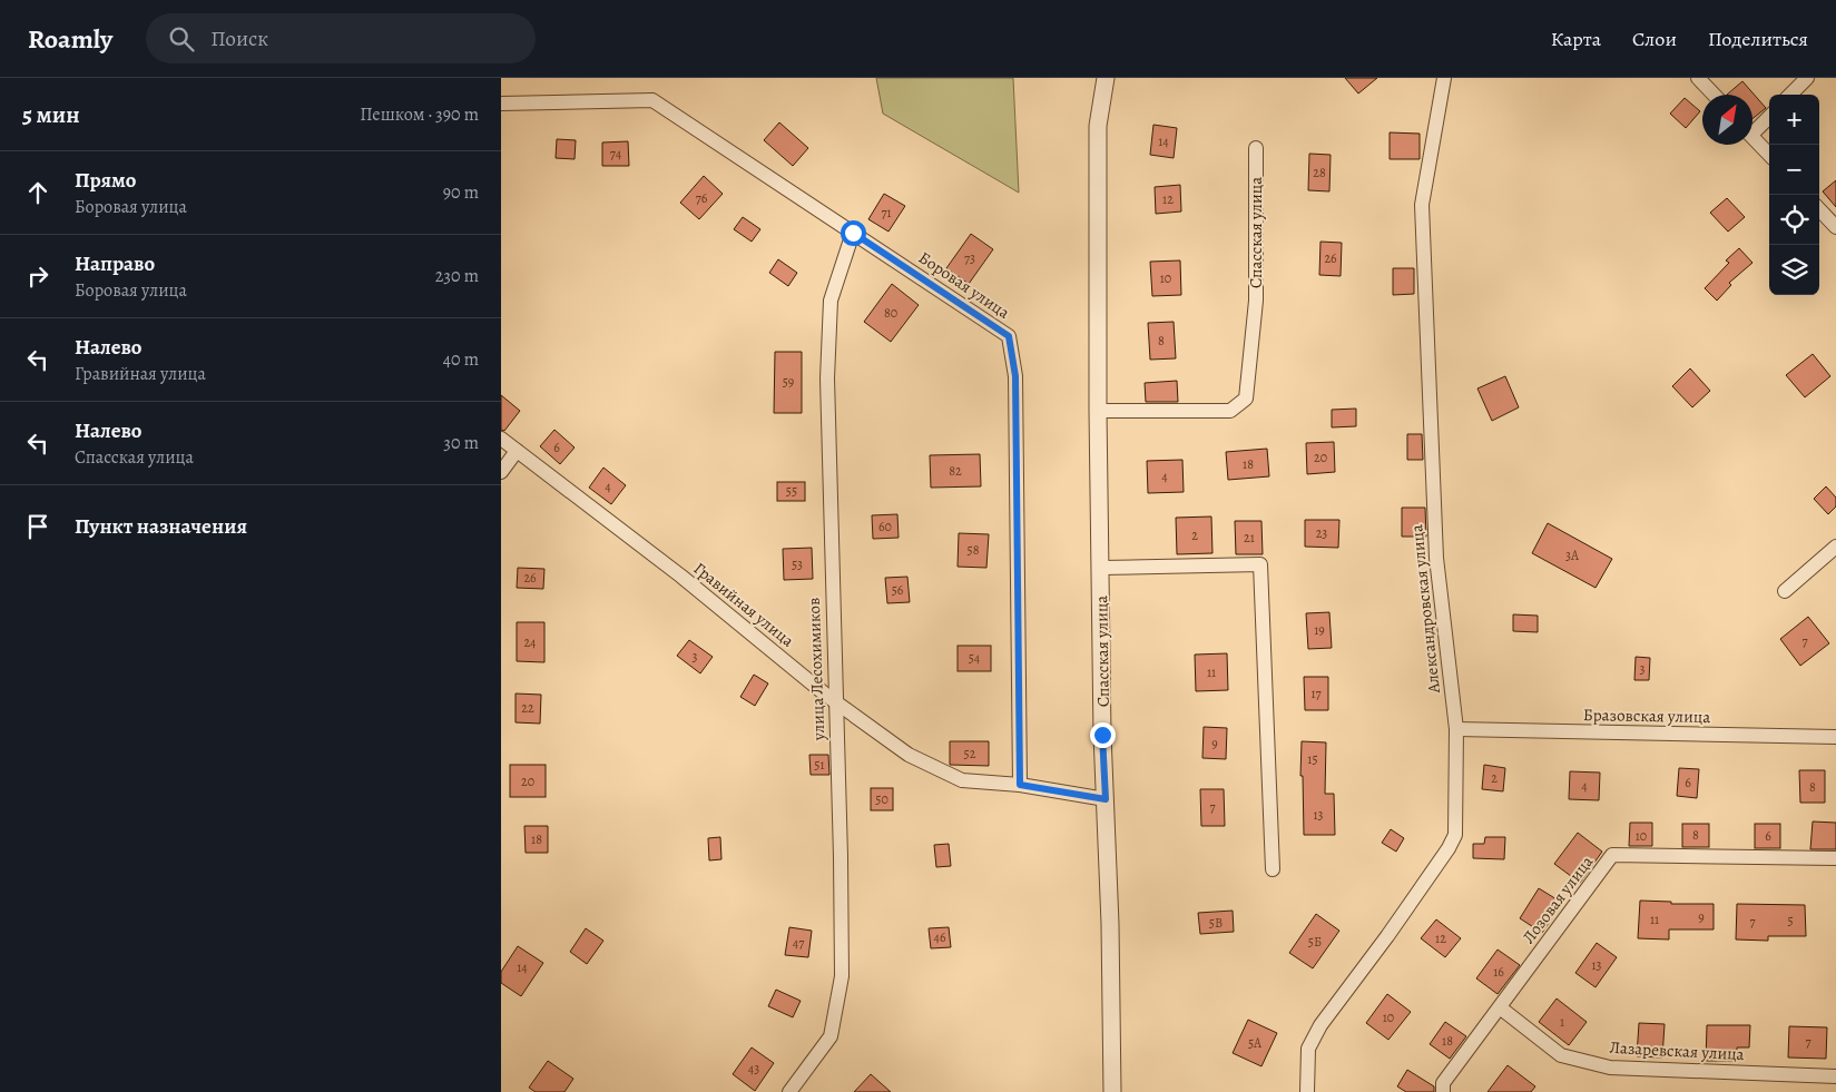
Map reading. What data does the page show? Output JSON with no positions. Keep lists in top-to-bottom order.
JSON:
{
  "streets": {
    "street": [
      "Спасская улица",
      "Боровая улица",
      "Гравийная улица",
      "Александровская улица",
      "улица Лесохимиков",
      "Бразовская улица",
      "Лозовая улица",
      "Лазаревская улица"
    ]
  },
  "crossings": [
    ["Спасская улица", "Гравийная улица"],
    ["Боровая улица", "Гравийная улица"],
    ["Боровая улица", "улица Лесохимиков"],
    ["Гравийная улица", "улица Лесохимиков"],
    ["Александровская улица", "Бразовская улица"],
    ["Лозовая улица", "Лазаревская улица"]
  ],
  "house_numbers": [
    "14",
    "74",
    "28",
    "76",
    "12",
    "71",
    "73",
    "26",
    "10",
    "80",
    "8",
    "59",
    "6",
    "20",
    "18",
    "82",
    "4",
    "4",
    "55",
    "60",
    "23",
    "2",
    "21",
    "58",
    "3А",
    "53",
    "26",
    "56",
    "19",
    "7",
    "24",
    "3",
    "54",
    "3",
    "11",
    "17",
    "22",
    "9",
    "52",
    "15",
    "51",
    "2",
    "20",
    "6",
    "4",
    "8",
    "50",
    "7",
    "13",
    "8",
    "10",
    "6",
    "18",
    "9",
    "11",
    "5",
    "7",
    "5В",
    "46",
    "12",
    "5Б",
    "47",
    "13",
    "14",
    "16",
    "10",
    "1",
    "18",
    "7",
    "5А",
    "43"
  ],
  "north": "top right",
  "page": {
    "header": "Roamly",
    "search": "Поиск",
    "nav": ["Карта", "Слои", "Поделиться"],
    "heading": ["5 мин", "Пешком · 390 m"],
    "map_buttons": ["+", "−"],
    "list": [
      ["Прямо", "Боровая улица", "90 m"],
      ["Направо", "Боровая улица", "230 m"],
      ["Налево", "Гравийная улица", "40 m"],
      ["Налево", "Спасская улица", "30 m"],
      "Пункт назначения"
    ]
  }
}
